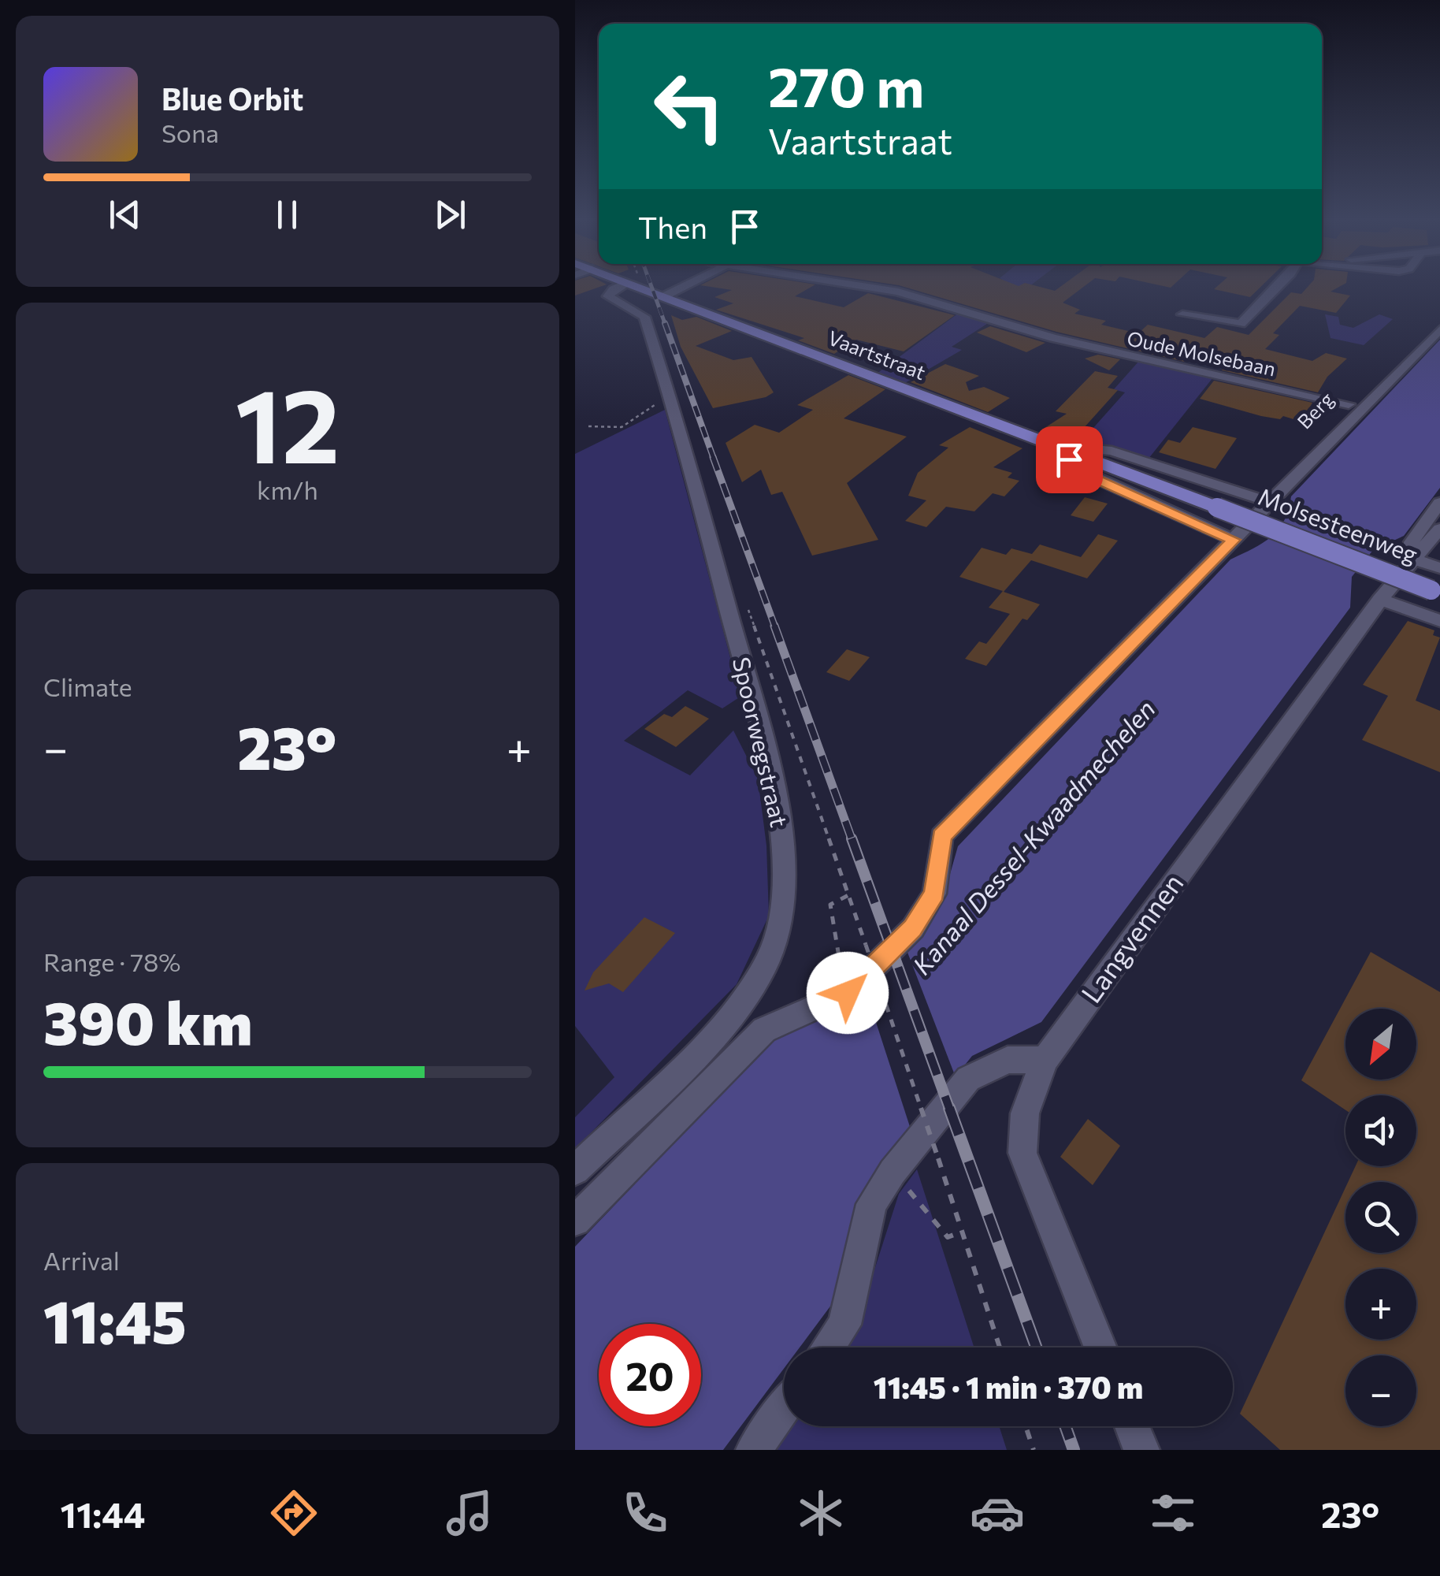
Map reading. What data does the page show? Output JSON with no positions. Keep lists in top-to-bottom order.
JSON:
{
  "streets": {
    "main road": ["Vaartstraat", "Molsesteenweg"],
    "street": [
      "Oude Molsebaan",
      "Berg",
      "Spoorwegstraat",
      "Langvennen"
    ]
  },
  "crossings": [
    ["Oude Molsebaan", "Berg"],
    ["Vaartstraat", "Berg"],
    ["Vaartstraat", "Molsesteenweg"],
    ["Molsesteenweg", "Langvennen"]
  ],
  "water": ["Kanaal Dessel-Kwaadmechelen"],
  "north": "bottom left",
  "page": {
    "turn": ["270 m", "Vaartstraat"],
    "song": ["Blue Orbit", "Sona"],
    "then": "Then",
    "tile": [
      ["12", "km/h"],
      "Climate",
      ["Range · 78%", "390 km"],
      ["Arrival", "11:45"]
    ],
    "heat": ["−", "23°", "+"],
    "map_buttons": ["+", "−"],
    "limit": "20",
    "trip": "11:45 · 1 min · 370 m",
    "tabs": ["11:44", "23°"]
  }
}
